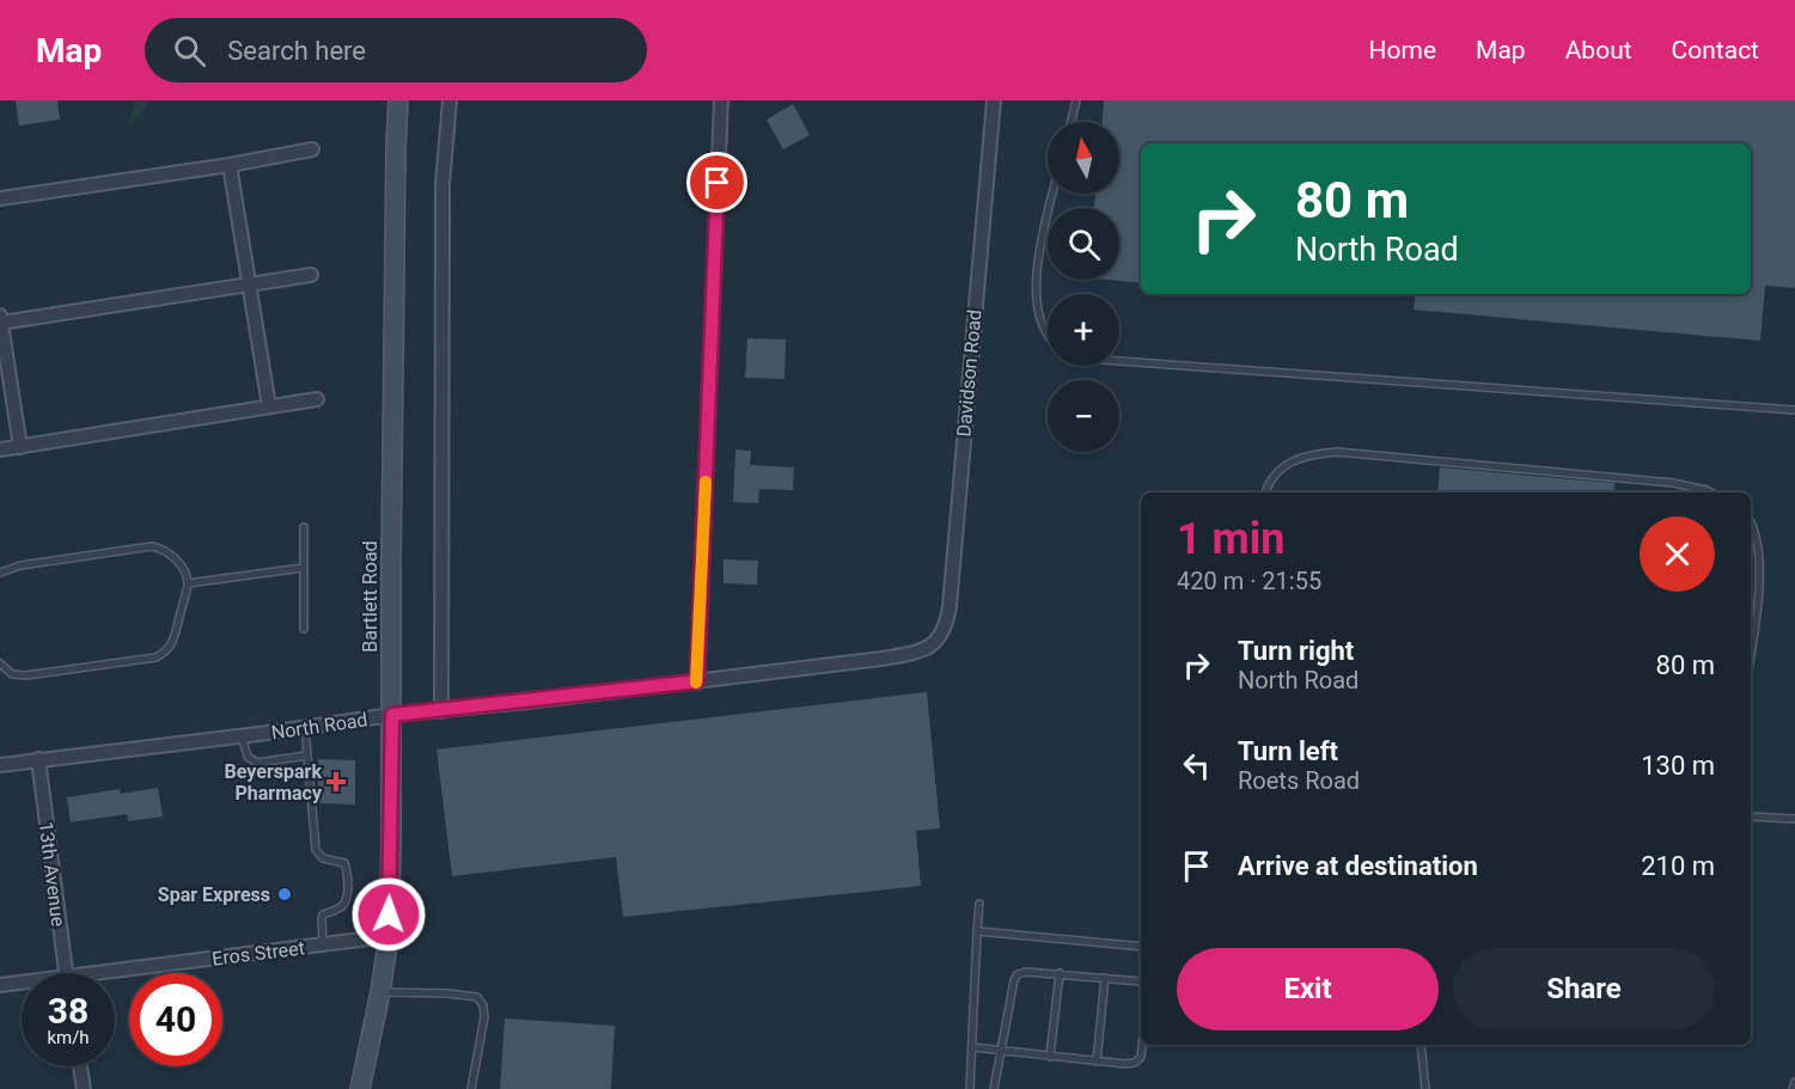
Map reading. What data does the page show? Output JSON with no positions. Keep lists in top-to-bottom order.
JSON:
{
  "streets": {
    "street": [
      "Davidson Road",
      "Bartlett Road",
      "North Road",
      "13th Avenue",
      "Eros Street"
    ]
  },
  "crossings": [
    ["Davidson Road", "North Road"],
    ["Bartlett Road", "North Road"],
    ["Bartlett Road", "Eros Street"],
    ["North Road", "13th Avenue"]
  ],
  "places": {
    "health": ["Beyerspark Pharmacy"],
    "other": ["Spar Express"]
  },
  "north": "top",
  "page": {
    "header": "Map",
    "search": "Search here",
    "nav": [
      "Home",
      "Map",
      "About",
      "Contact"
    ],
    "map_buttons": ["+", "−"],
    "turn": ["80 m", "North Road"],
    "heading": ["1 min", "420 m · 21:55"],
    "list": [
      {
        "name": "Turn right",
        "note": "North Road",
        "value": "80 m"
      },
      {
        "name": "Turn left",
        "note": "Roets Road",
        "value": "130 m"
      },
      {
        "name": "Arrive at destination",
        "value": "210 m"
      }
    ],
    "buttons": ["Exit", "Share"],
    "speed": "38 km/h",
    "limit": "40"
  }
}
